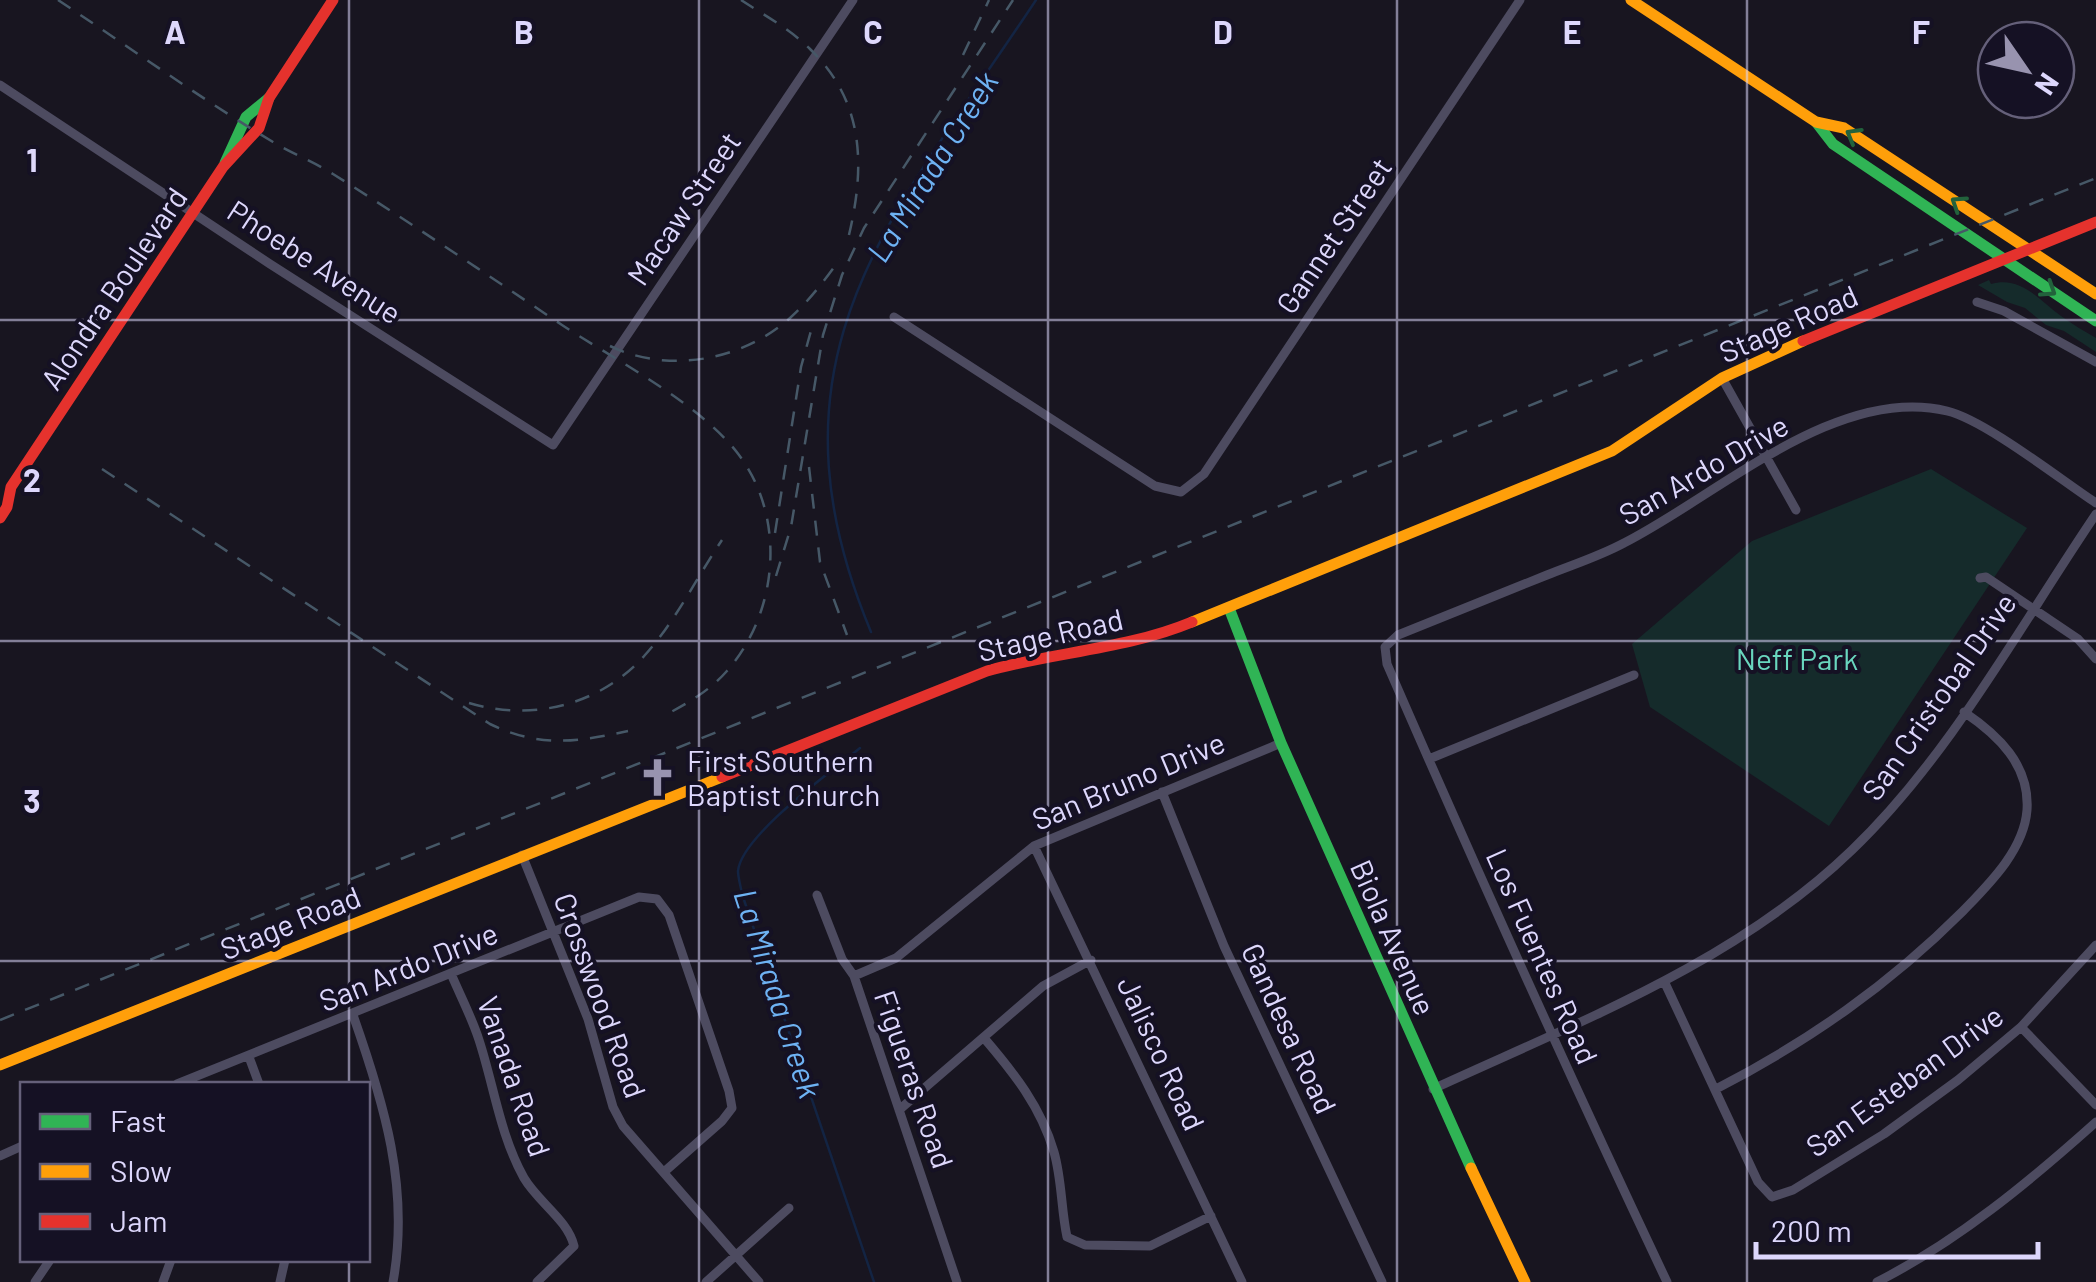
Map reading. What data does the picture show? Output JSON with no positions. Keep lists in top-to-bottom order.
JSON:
{
  "streets": {
    "main road": ["Alondra Boulevard", "Stage Road", "Biola Avenue"],
    "street": [
      "Macaw Street",
      "Gannet Street",
      "Phoebe Avenue",
      "San Ardo Drive",
      "San Cristobal Drive",
      "San Bruno Drive",
      "Los Fuentes Road",
      "Crosswood Road",
      "Gandesa Road",
      "Jalisco Road",
      "Vanada Road",
      "Figueras Road",
      "San Esteban Drive"
    ]
  },
  "crossings": [
    ["Macaw Street", "Phoebe Avenue"],
    ["Phoebe Avenue", "Alondra Boulevard"],
    ["Stage Road", "Biola Avenue"],
    ["Stage Road", "Crosswood Road"],
    ["San Ardo Drive", "Los Fuentes Road"],
    ["San Ardo Drive", "Crosswood Road"],
    ["San Ardo Drive", "Vanada Road"],
    ["San Cristobal Drive", "Biola Avenue"],
    ["San Cristobal Drive", "Los Fuentes Road"],
    ["San Bruno Drive", "Biola Avenue"],
    ["San Bruno Drive", "Gandesa Road"],
    ["San Bruno Drive", "Jalisco Road"],
    ["San Bruno Drive", "Figueras Road"]
  ],
  "water": ["La Mirada Creek"],
  "parks": ["Neff Park"],
  "places": {
    "church": ["First Southern Baptist Church"]
  },
  "legend": ["Fast", "Slow", "Jam"],
  "scale_bar": "200 m",
  "north": "bottom right",
  "grid": {
    "columns": [
      "A",
      "B",
      "C",
      "D",
      "E",
      "F"
    ],
    "rows": ["1", "2", "3"]
  }
}
